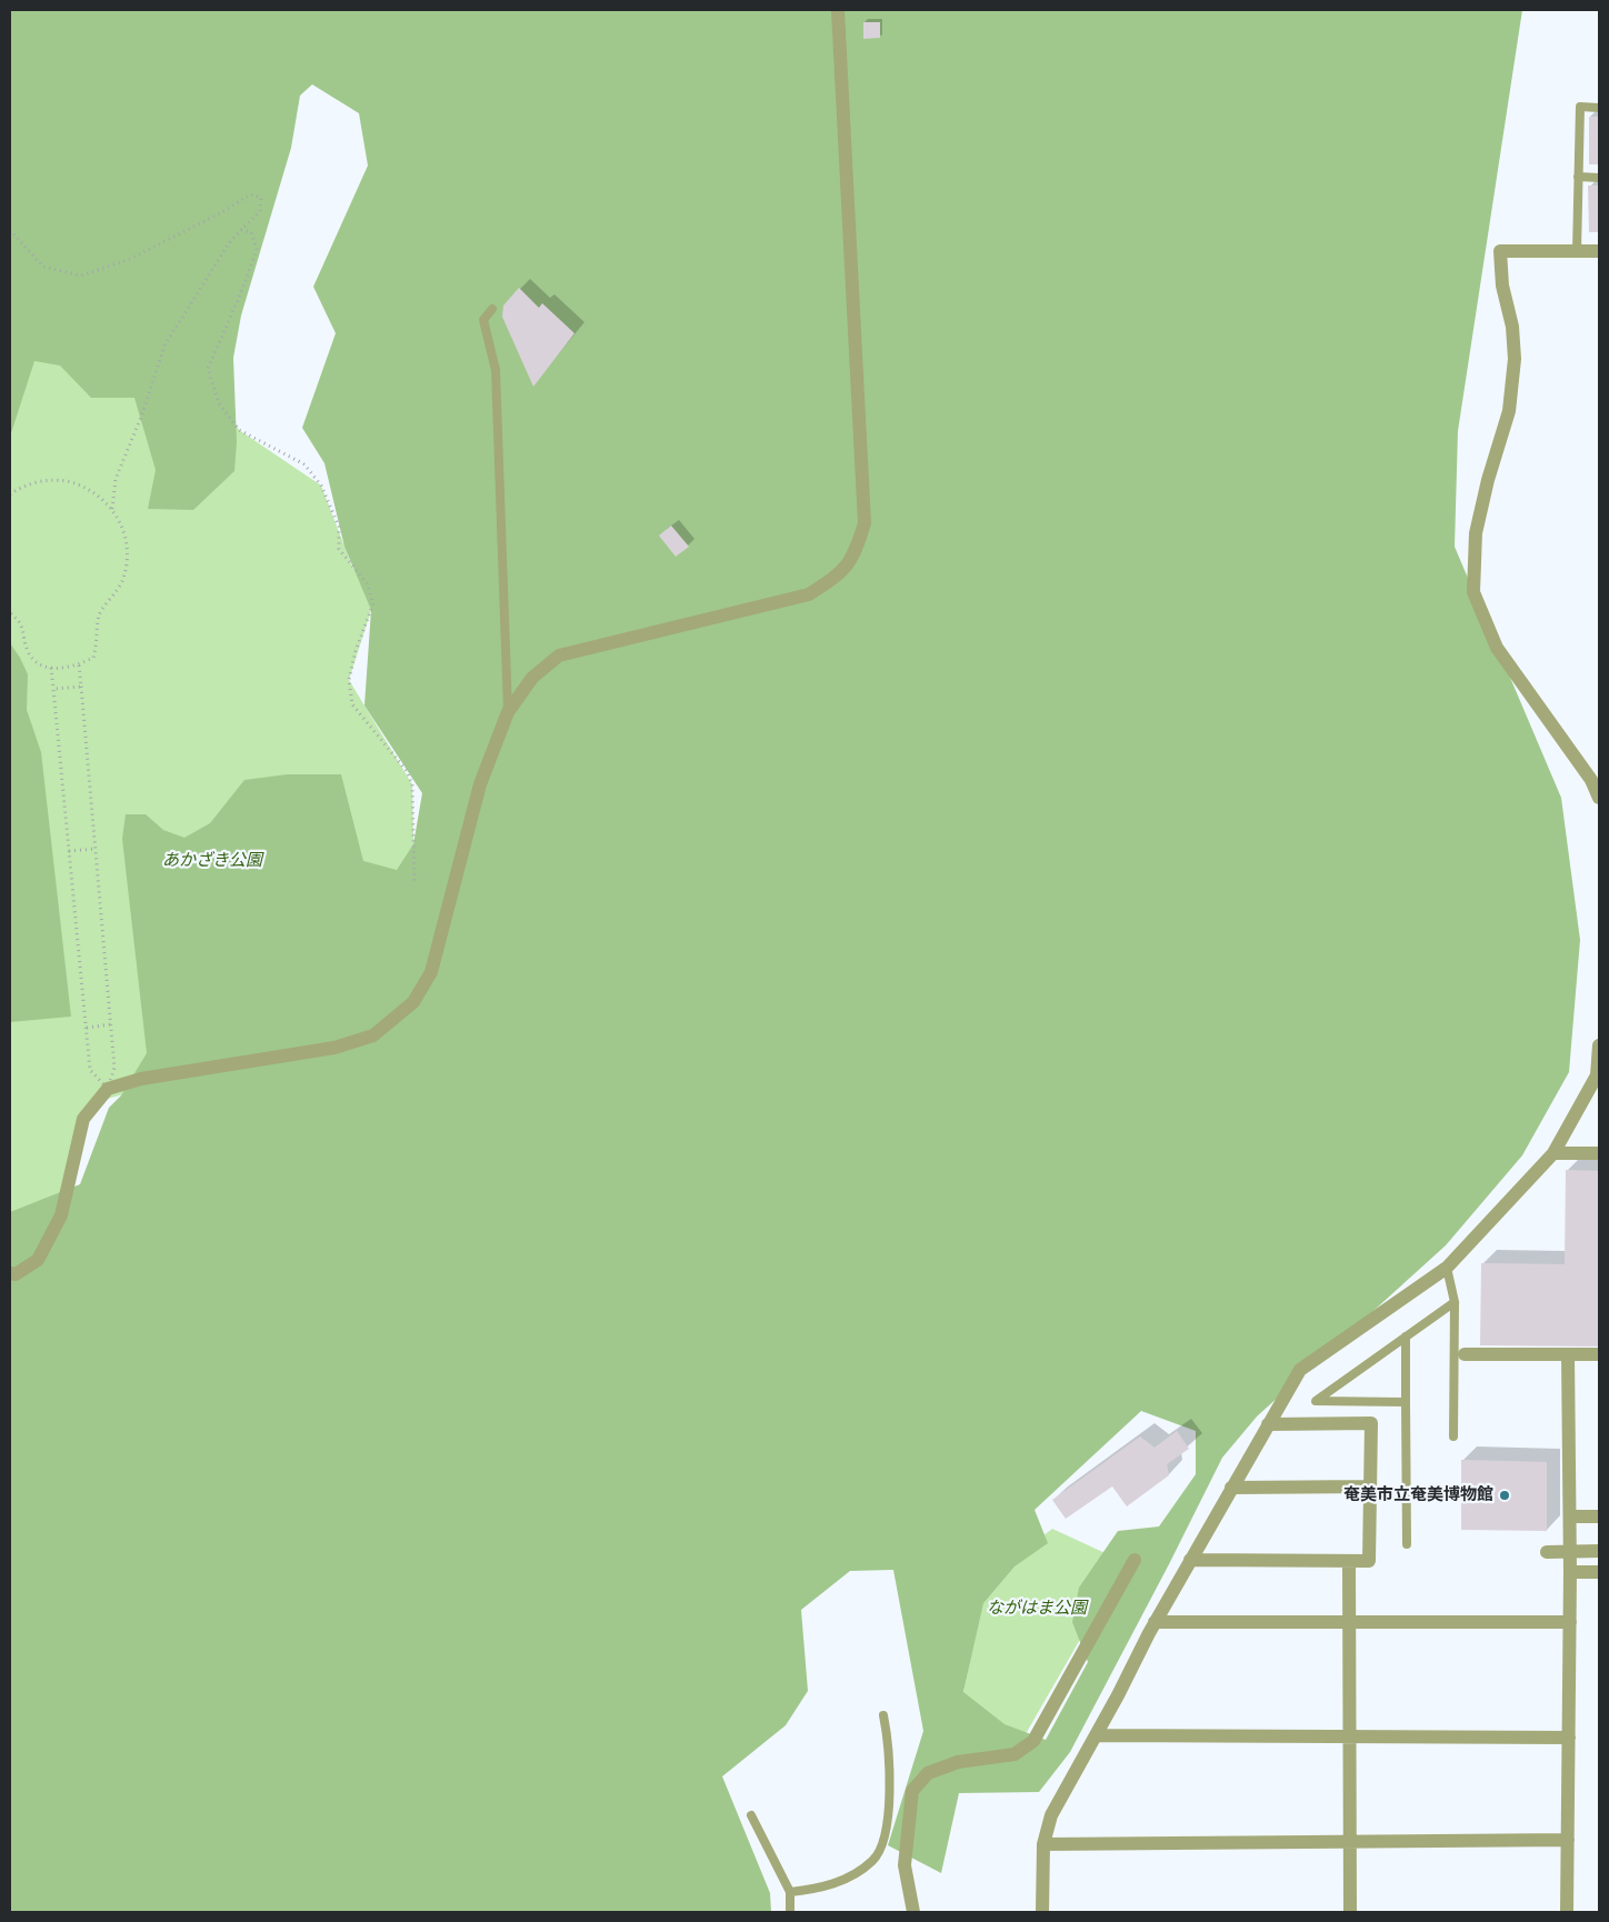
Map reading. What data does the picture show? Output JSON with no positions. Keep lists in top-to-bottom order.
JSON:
{
  "parks": ["あかざき公園", "ながはま公園"],
  "places": ["奄美市立奄美博物館"]
}
